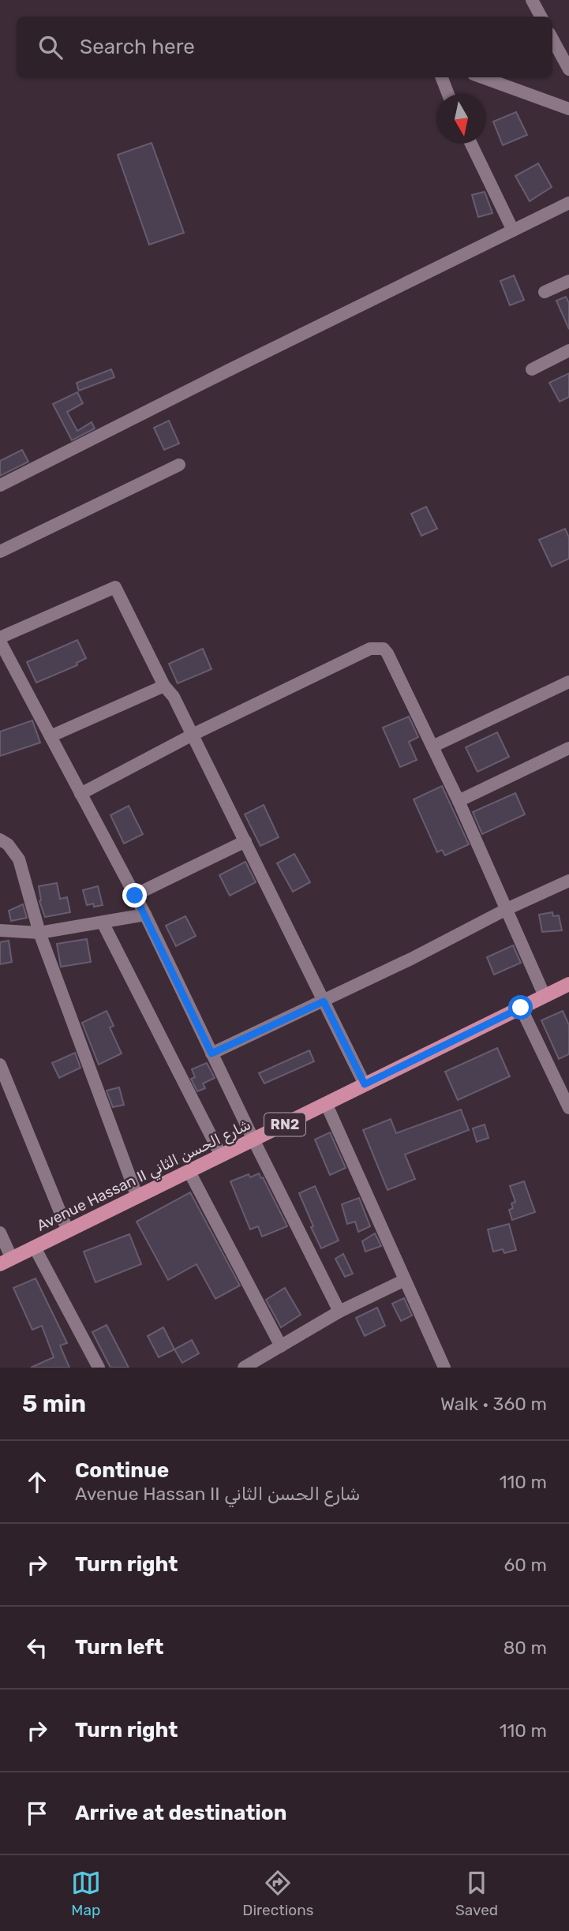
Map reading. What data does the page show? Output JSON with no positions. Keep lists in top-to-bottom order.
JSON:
{
  "streets": {
    "main road": ["RN2", "Avenue Hassan II شارع الحسن الثاني"]
  },
  "north": "bottom",
  "page": {
    "search": "Search here",
    "heading": ["5 min", "Walk · 360 m"],
    "list": [
      ["Continue", "Avenue Hassan II شارع الحسن الثاني", "110 m"],
      ["Turn right", "60 m"],
      ["Turn left", "80 m"],
      ["Turn right", "110 m"],
      "Arrive at destination"
    ],
    "nav": ["Map", "Directions", "Saved"]
  }
}
